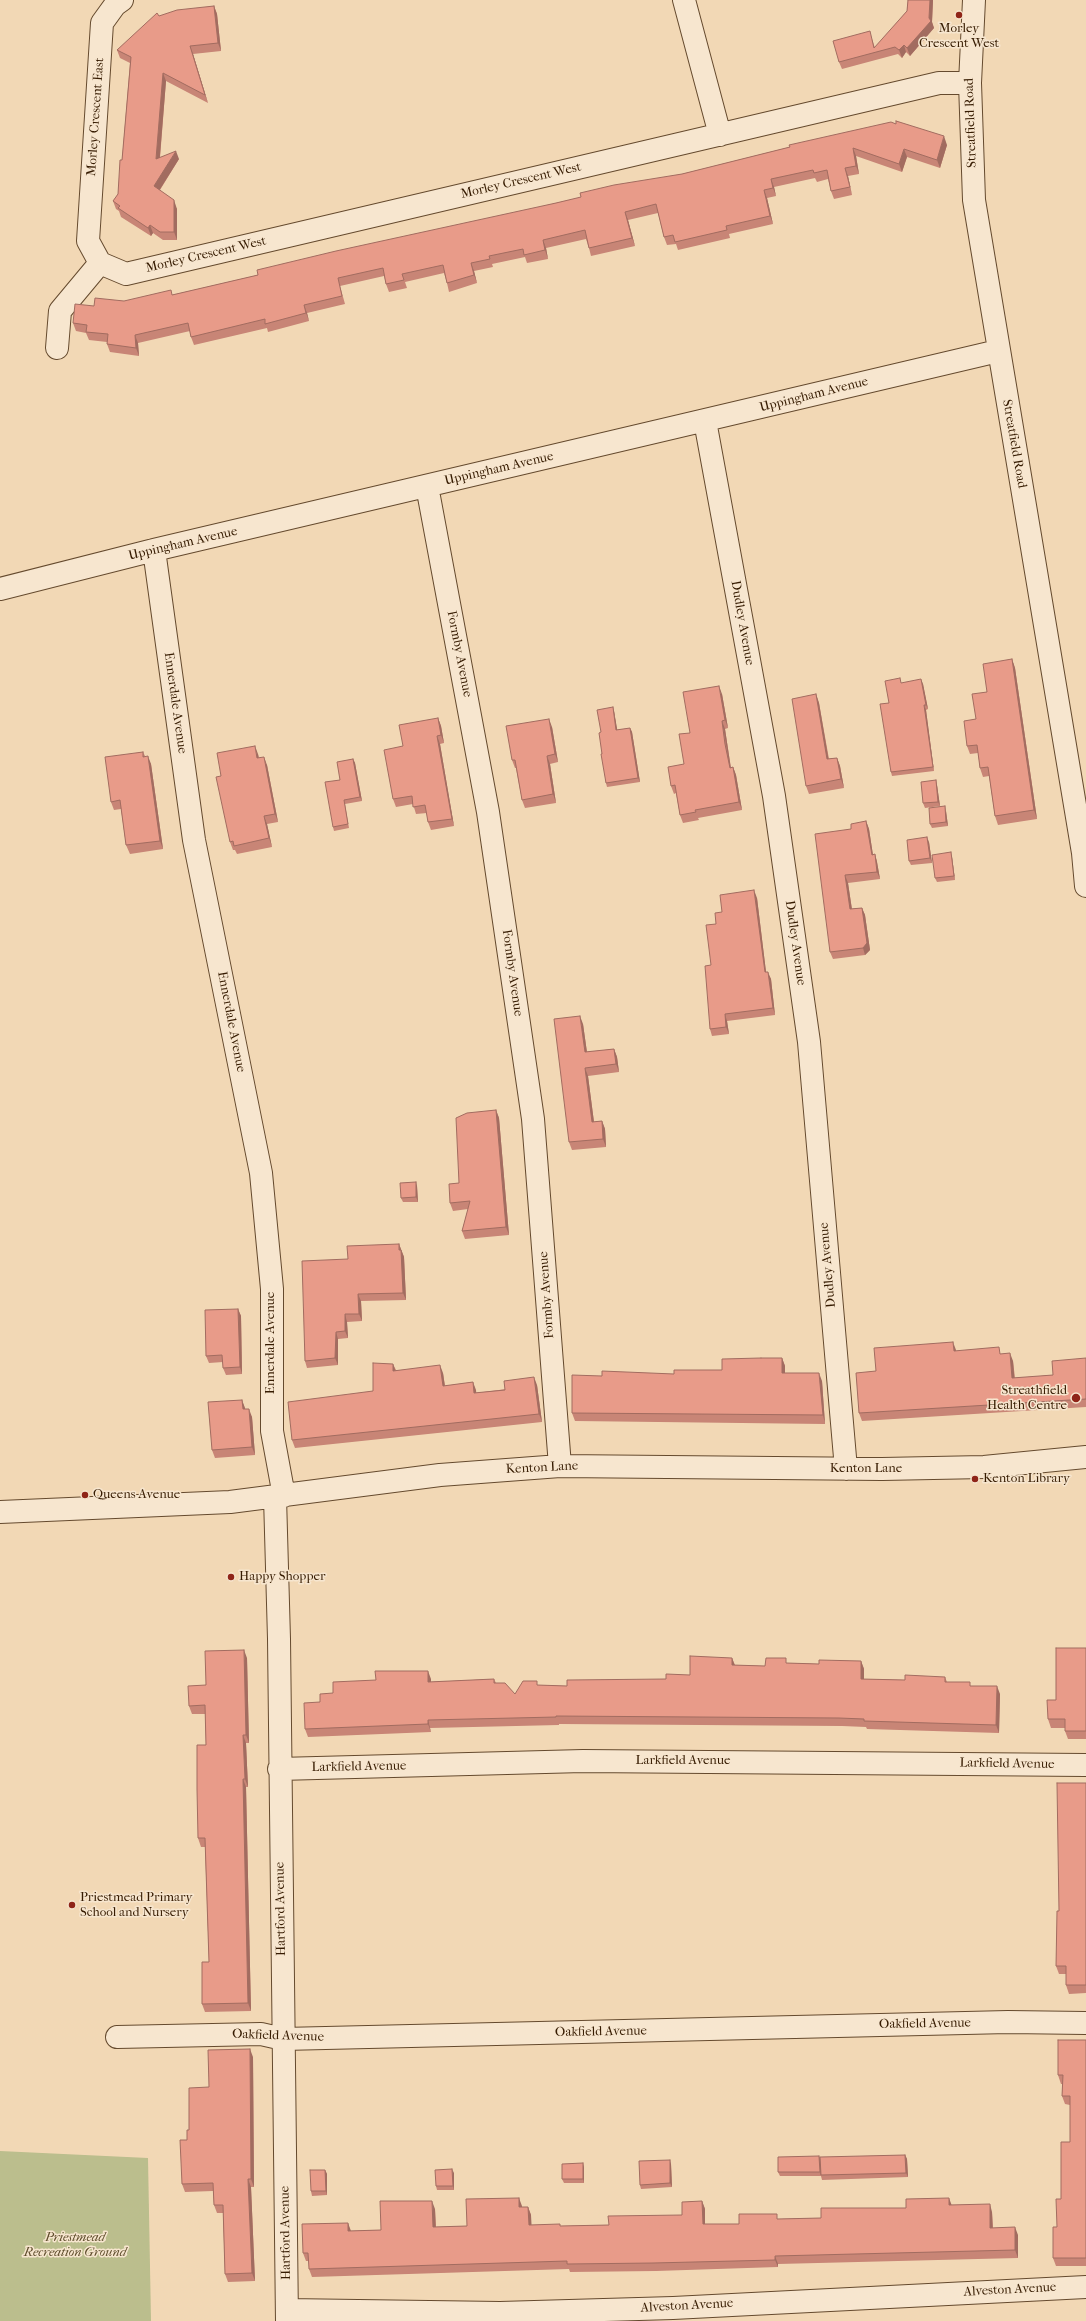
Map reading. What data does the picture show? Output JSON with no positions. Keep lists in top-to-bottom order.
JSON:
{
  "streets": {
    "street": [
      "Morley Crescent East",
      "Streatfield Road",
      "Morley Crescent West",
      "Uppingham Avenue",
      "Dudley Avenue",
      "Formby Avenue",
      "Ennerdale Avenue",
      "Kenton Lane",
      "Larkfield Avenue",
      "Hartford Avenue",
      "Oakfield Avenue",
      "Alveston Avenue"
    ]
  },
  "crossings": [
    ["Morley Crescent East", "Morley Crescent West"],
    ["Streatfield Road", "Morley Crescent West"],
    ["Streatfield Road", "Uppingham Avenue"],
    ["Uppingham Avenue", "Dudley Avenue"],
    ["Uppingham Avenue", "Formby Avenue"],
    ["Uppingham Avenue", "Ennerdale Avenue"],
    ["Dudley Avenue", "Kenton Lane"],
    ["Formby Avenue", "Kenton Lane"],
    ["Ennerdale Avenue", "Kenton Lane"],
    ["Ennerdale Avenue", "Hartford Avenue"],
    ["Kenton Lane", "Hartford Avenue"],
    ["Larkfield Avenue", "Hartford Avenue"],
    ["Hartford Avenue", "Oakfield Avenue"],
    ["Hartford Avenue", "Alveston Avenue"]
  ],
  "parks": ["Priestmead Recreation Ground"],
  "places": [
    "Morley Crescent West",
    "Streathfield Health Centre",
    "Kenton Library",
    "Queens Avenue",
    "Happy Shopper",
    "Priestmead Primary School and Nursery"
  ]
}
